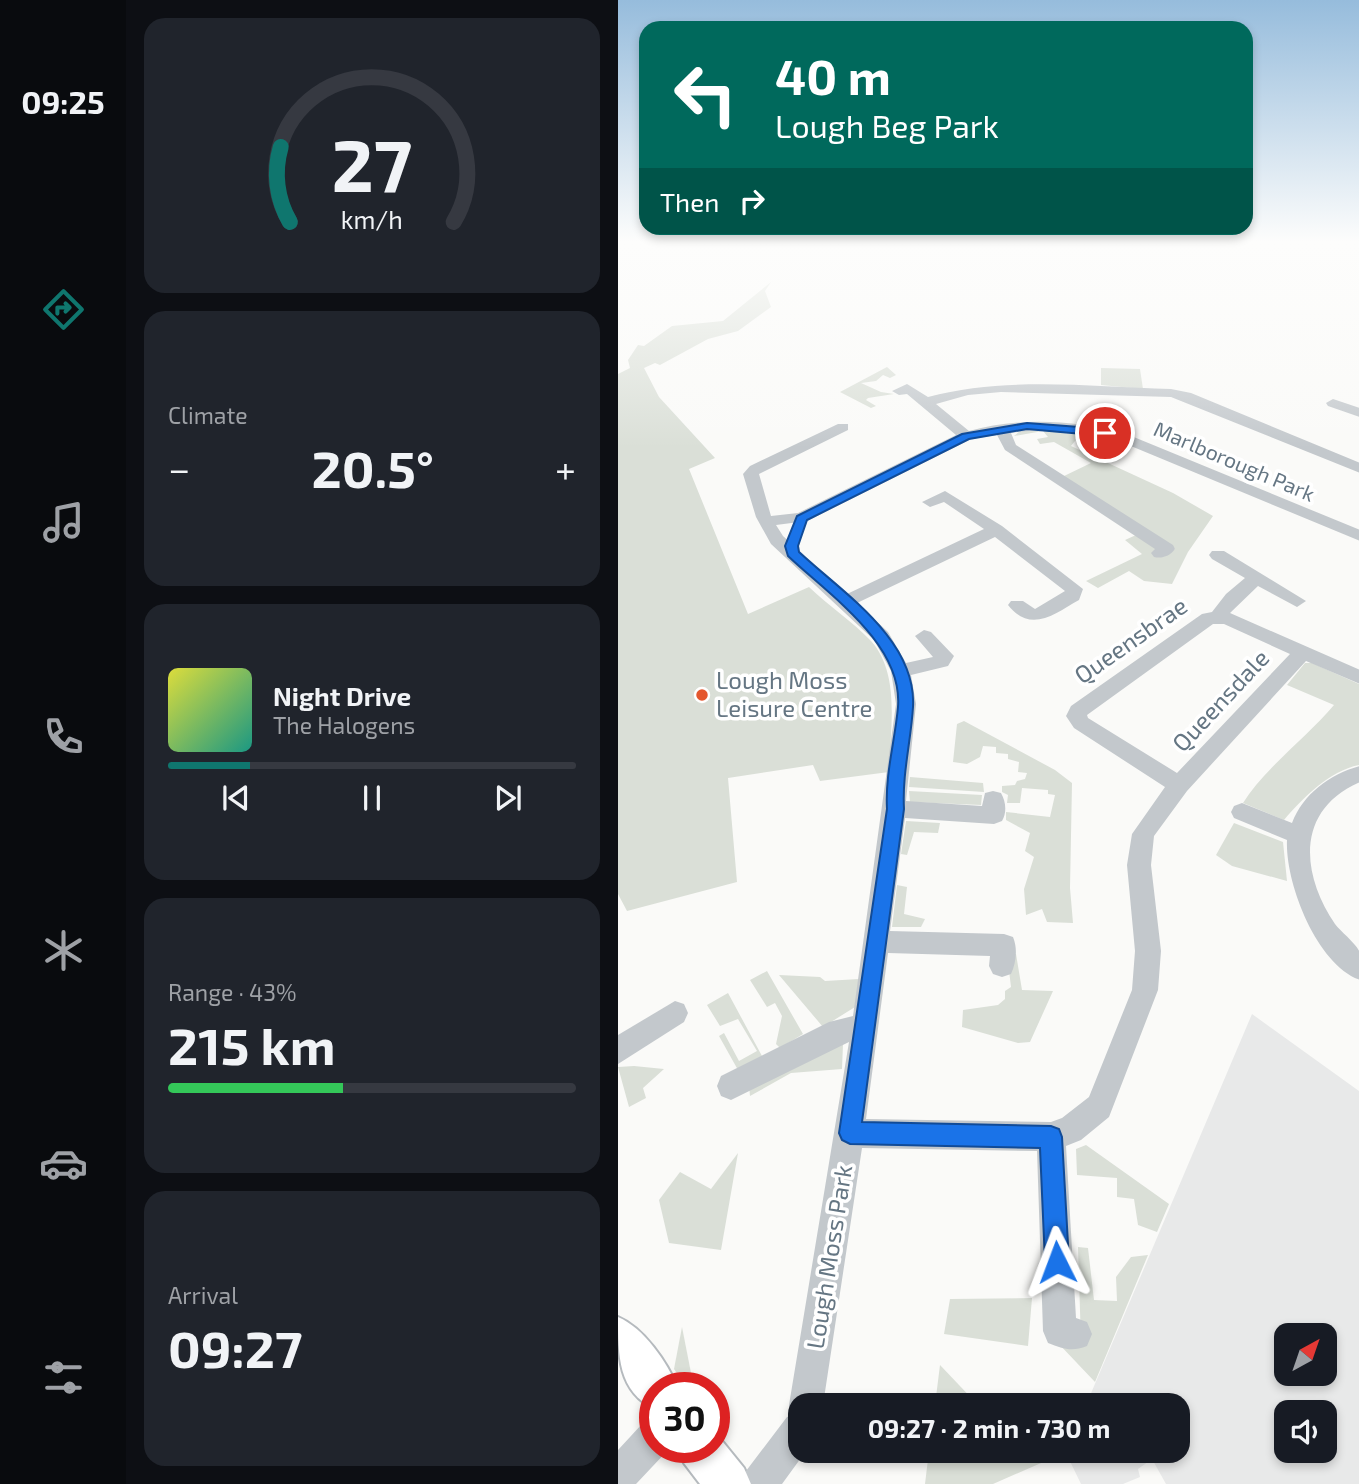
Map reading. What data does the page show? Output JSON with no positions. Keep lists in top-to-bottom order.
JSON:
{
  "streets": {
    "street": [
      "Marlborough Park",
      "Queensbrae",
      "Queensdale",
      "Lough Moss Park"
    ]
  },
  "crossings": [
    ["Queensbrae", "Queensdale"]
  ],
  "places": ["Lough Moss Leisure Centre"],
  "north": "top right",
  "page": {
    "tabs": "09:25",
    "turn": ["40 m", "Lough Beg Park"],
    "then": "Then",
    "tile": [
      "Climate",
      ["Range · 43%", "215 km"],
      ["Arrival", "09:27"]
    ],
    "heat": ["−", "20.5°", "+"],
    "song": ["Night Drive", "The Halogens"],
    "limit": "30",
    "trip": "09:27 · 2 min · 730 m",
    "gauge": ["27", "km/h"]
  }
}
